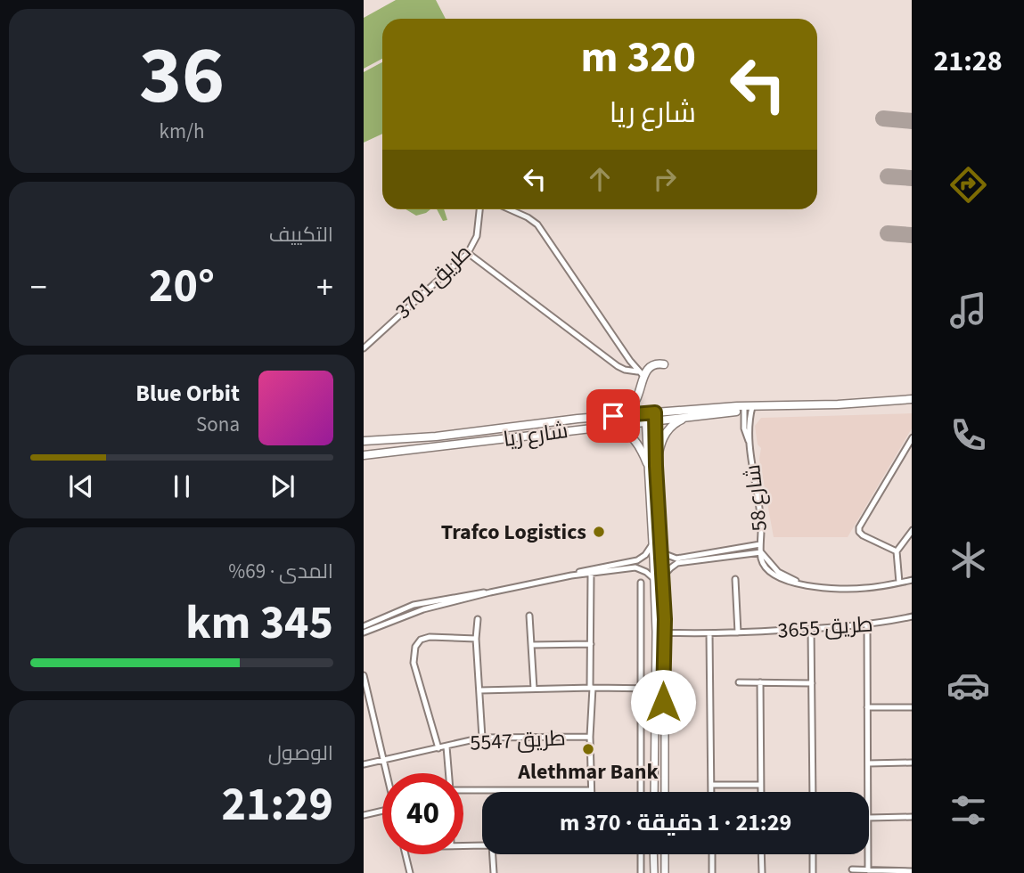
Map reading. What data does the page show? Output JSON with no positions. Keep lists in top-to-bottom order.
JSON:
{
  "streets": {
    "main road": ["شارع ريا"],
    "street": [
      "طريق 3701",
      "شارع 58",
      "طريق 3655",
      "طريق 5547"
    ]
  },
  "crossings": [
    ["شارع ريا", "شارع 58"]
  ],
  "places": ["Trafco Logistics", "Alethmar Bank"],
  "page": {
    "tabs": "21:28",
    "tile": [
      ["36", "km/h"],
      "التكييف",
      ["المدى · 69%", "345 km"],
      ["الوصول", "21:29"]
    ],
    "turn": ["320 m", "شارع ريا"],
    "heat": ["−", "20°", "+"],
    "song": ["Blue Orbit", "Sona"],
    "limit": "40",
    "trip": "21:29 · 1 دقيقة · 370 m"
  }
}
